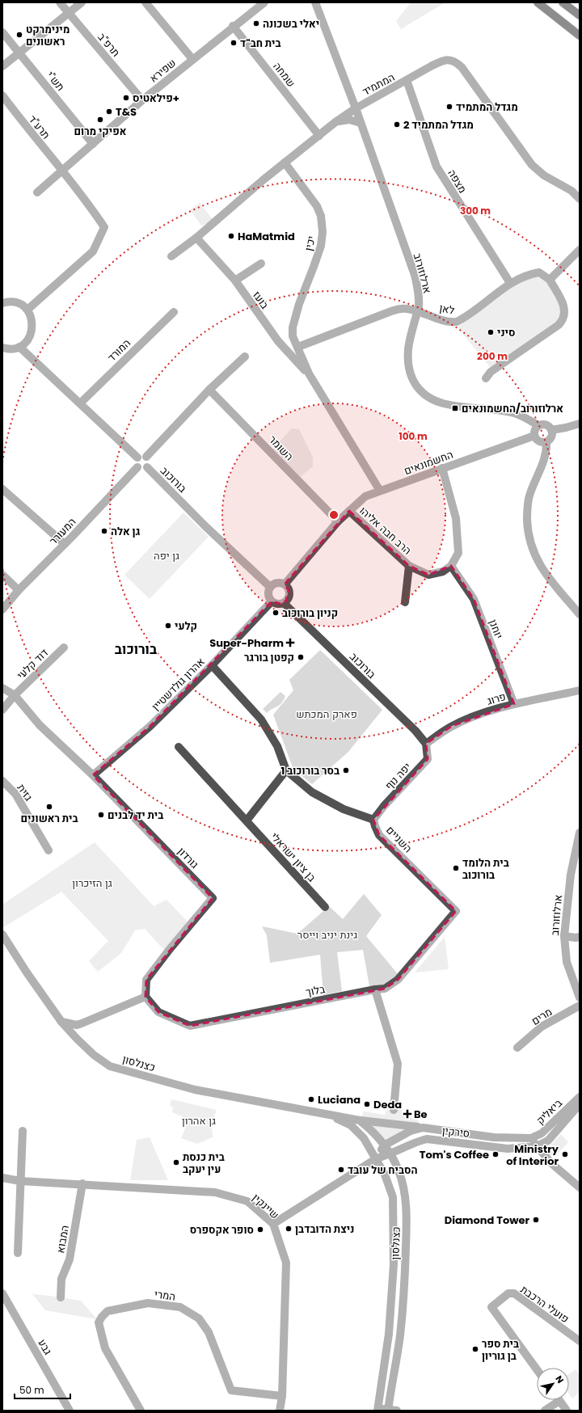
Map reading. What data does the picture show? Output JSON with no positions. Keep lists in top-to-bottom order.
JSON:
{
  "streets": {
    "street": [
      "תרפ\"ב",
      "שפירא",
      "שמחה",
      "תש\"י",
      "המתמיד",
      "תרע\"ד",
      "מצפה",
      "יכין",
      "ארלוזורוב",
      "בועז",
      "לאן",
      "המורד",
      "השומר",
      "החשמונאים",
      "בורוכוב",
      "הרב חבה אליהו",
      "המעורר",
      "יוחנן",
      "דוד קלעי",
      "אהרון גולדשטיין",
      "פרוג",
      "יפה נוף",
      "גזית",
      "השניים",
      "בן ציון ישראלי",
      "גורדון",
      "בלוך",
      "מרים",
      "כצנלסון",
      "ביאליק",
      "סירקין",
      "שיינקין",
      "המבוא",
      "המרי",
      "פועלי הרכבת",
      "גבע"
    ]
  },
  "crossings": [
    ["תרפ\"ב", "שפירא"],
    ["שפירא", "שמחה"],
    ["שפירא", "תש\"י"],
    ["שפירא", "תרע\"ד"],
    ["שמחה", "המתמיד"],
    ["המתמיד", "מצפה"],
    ["המתמיד", "יכין"],
    ["המתמיד", "ארלוזורוב"],
    ["המתמיד", "בועז"],
    ["מצפה", "לאן"],
    ["ארלוזורוב", "לאן"],
    ["ארלוזורוב", "החשמונאים"],
    ["בועז", "לאן"],
    ["בועז", "החשמונאים"],
    ["השומר", "החשמונאים"],
    ["החשמונאים", "הרב חבה אליהו"],
    ["בורוכוב", "המעורר"],
    ["בורוכוב", "אהרון גולדשטיין"],
    ["בורוכוב", "פרוג"],
    ["בורוכוב", "יפה נוף"],
    ["הרב חבה אליהו", "יוחנן"],
    ["יוחנן", "פרוג"],
    ["דוד קלעי", "גורדון"],
    ["אהרון גולדשטיין", "גורדון"],
    ["פרוג", "יפה נוף"],
    ["יפה נוף", "השניים"],
    ["השניים", "בלוך"],
    ["גורדון", "בלוך"],
    ["כצנלסון", "סירקין"],
    ["ביאליק", "סירקין"],
    ["סירקין", "שיינקין"],
    ["שיינקין", "המבוא"],
    ["שיינקין", "המרי"]
  ],
  "districts": ["בורוכוב"],
  "parks": [
    "גן יפה",
    "פארק המכתש",
    "גן הזיכרון",
    "גינת יניב וייסר",
    "גן אהרון"
  ],
  "places": {
    "other": [
      "יאלי בשכונה",
      "מינימרקט ראשונים",
      "בית חב\"ד",
      "פילאטיס+",
      "מגדל המתמיד",
      "T&S",
      "אפיקי מרום",
      "מגדל המתמיד 2",
      "HaMatmid",
      "סיני",
      "גן אלה",
      "קניון בורוכוב",
      "קלעי",
      "קפטן בורגר",
      "בסר בורוכוב 1",
      "בית ראשונים",
      "בית יד לבנים",
      "בית הלומד בורוכוב",
      "Luciana",
      "Deda",
      "Tom's Coffee",
      "Ministry of Interior",
      "בית כנסת עין יעקב",
      "הסביח של עובד",
      "Diamond Tower",
      "ניצת הדובדבן",
      "סופר אקספרס",
      "בית ספר בן גוריון"
    ],
    "transit": ["ארלוזורוב/החשמונאים"],
    "health": ["Super-Pharm", "Be"]
  },
  "scale_bar": "50 m",
  "north": "top right",
  "rings": ["300 m", "200 m", "100 m"]
}
